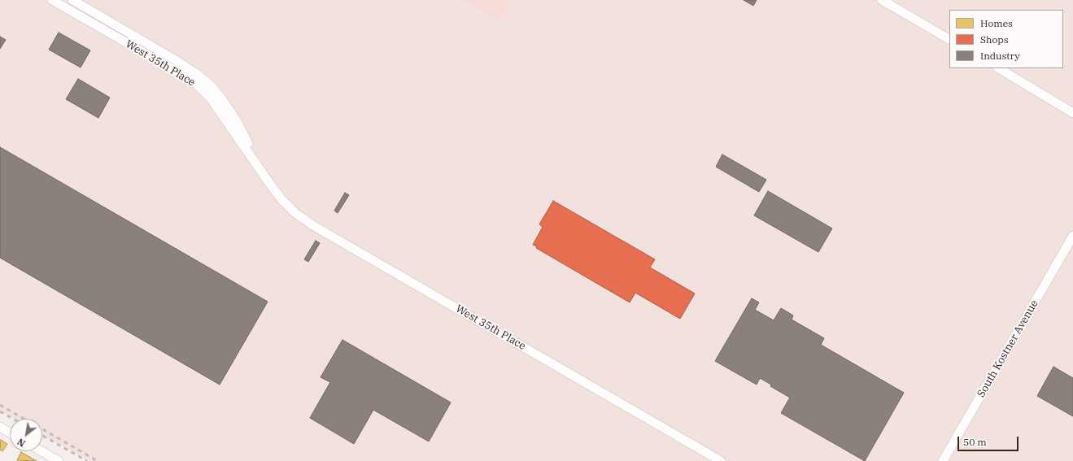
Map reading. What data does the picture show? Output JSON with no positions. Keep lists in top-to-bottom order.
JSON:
{
  "streets": {
    "street": ["West 35th Place", "South Kostner Avenue"]
  },
  "legend": ["Homes", "Shops", "Industry"],
  "scale_bar": "50 m",
  "north": "bottom left"
}
